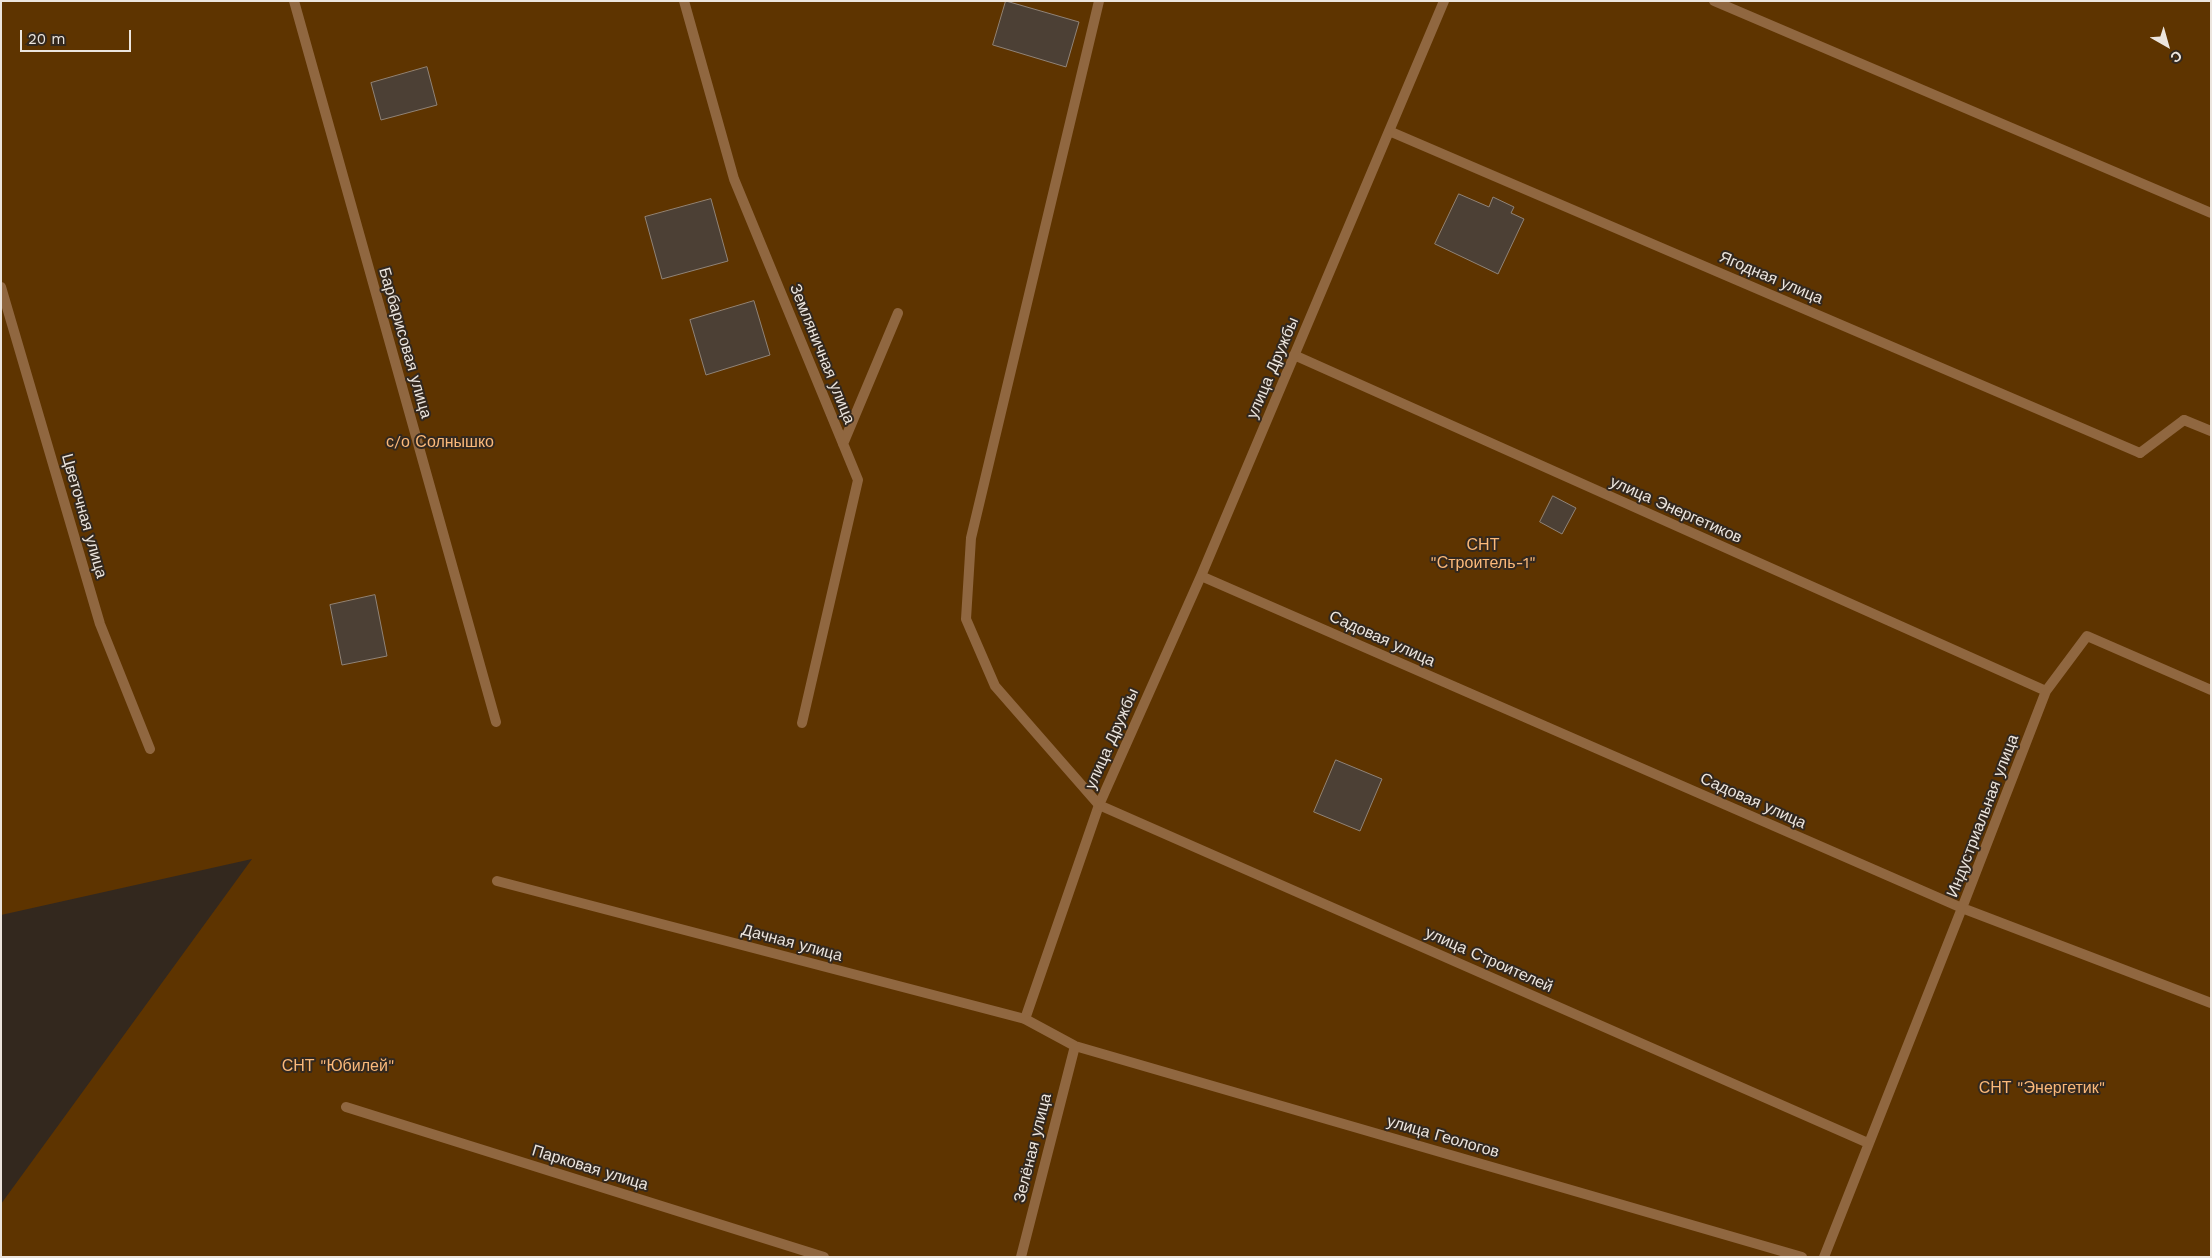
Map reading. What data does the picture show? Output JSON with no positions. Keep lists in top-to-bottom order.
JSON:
{
  "streets": {
    "street": [
      "Ягодная улица",
      "Барбарисовая улица",
      "Земляничная улица",
      "улица Дружбы",
      "улица Энергетиков",
      "Цветочная улица",
      "Садовая улица",
      "Индустриальная улица",
      "Дачная улица",
      "улица Строителей",
      "улица Геологов",
      "Зелёная улица",
      "Парковая улица"
    ]
  },
  "crossings": [
    ["Ягодная улица", "улица Дружбы"],
    ["улица Дружбы", "улица Энергетиков"],
    ["улица Дружбы", "Садовая улица"],
    ["улица Дружбы", "улица Строителей"],
    ["улица Энергетиков", "Индустриальная улица"],
    ["Садовая улица", "Индустриальная улица"],
    ["Дачная улица", "улица Геологов"],
    ["Дачная улица", "Зелёная улица"],
    ["улица Геологов", "Зелёная улица"]
  ],
  "parks": [
    "с/о Солнышко",
    "СНТ \"Строитель-1\"",
    "СНТ \"Юбилей\"",
    "СНТ \"Энергетик\""
  ],
  "scale_bar": "20 m",
  "north": "bottom right"
}
